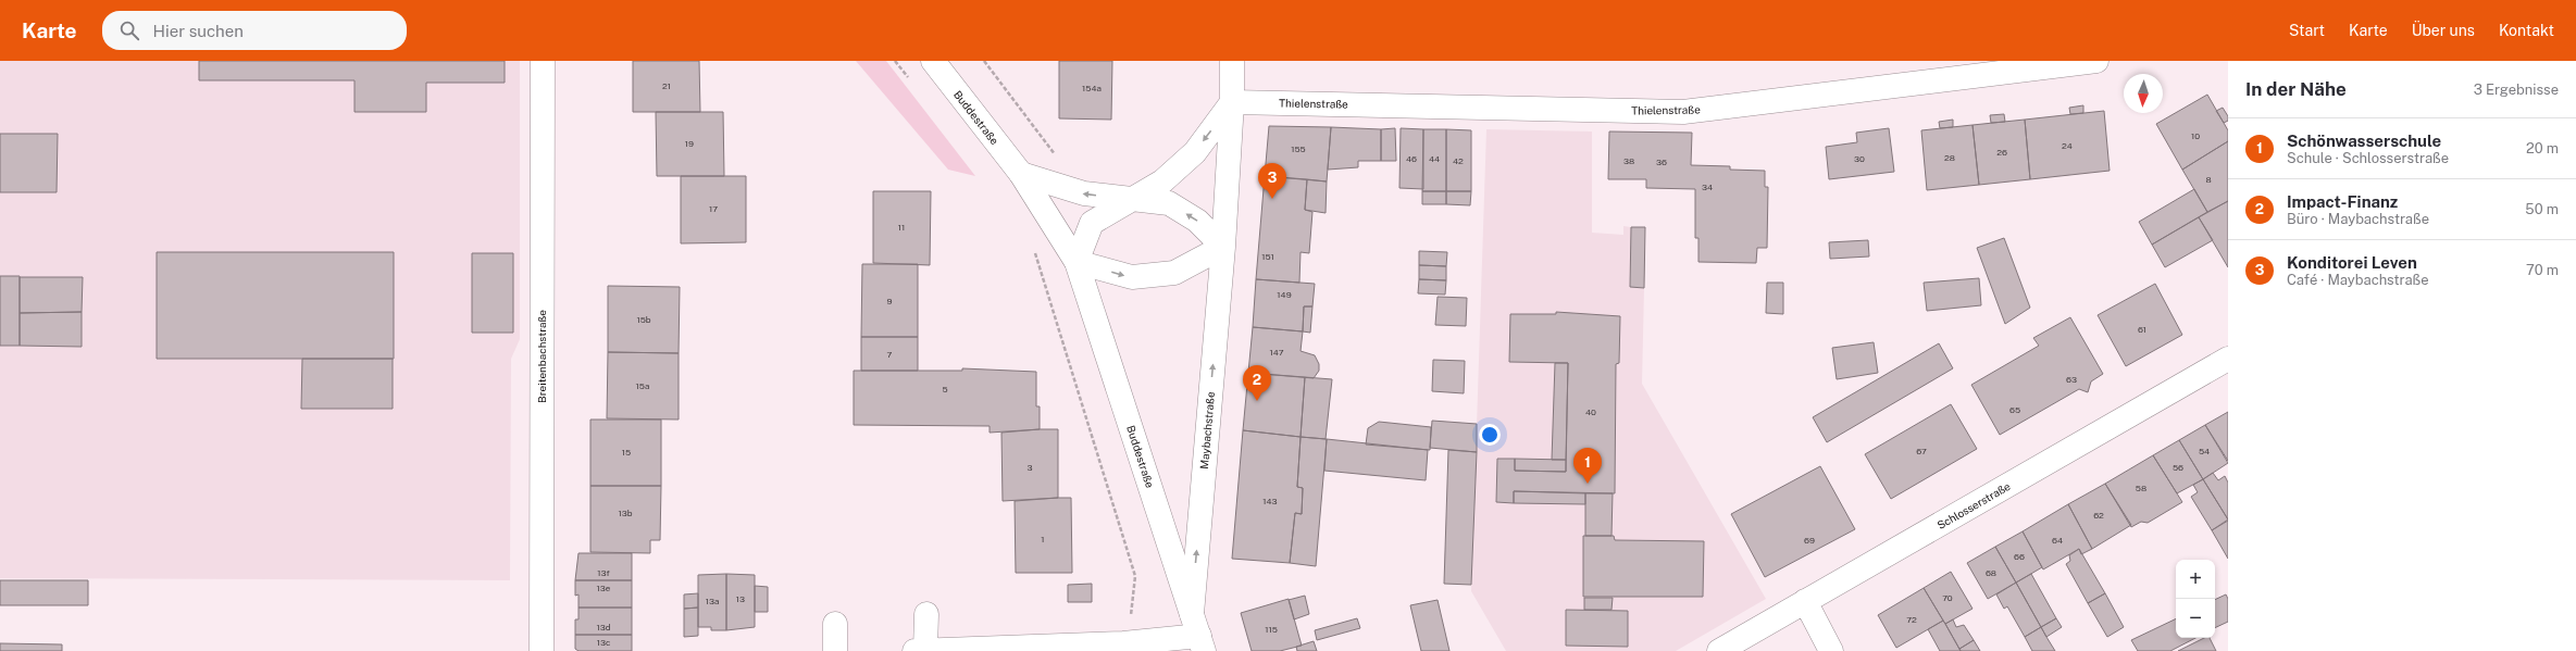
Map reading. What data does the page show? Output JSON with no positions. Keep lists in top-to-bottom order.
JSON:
{
  "streets": {
    "street": [
      "Thielenstraße",
      "Buddestraße",
      "Breitenbachstraße",
      "Maybachstraße",
      "Schlosserstraße"
    ]
  },
  "crossings": [
    ["Thielenstraße", "Maybachstraße"],
    ["Buddestraße", "Maybachstraße"]
  ],
  "one_way": ["Maybachstraße"],
  "house_numbers": [
    "21",
    "154a",
    "10",
    "19",
    "24",
    "155",
    "26",
    "28",
    "46",
    "44",
    "30",
    "42",
    "38",
    "36",
    "8",
    "34",
    "17",
    "11",
    "151",
    "149",
    "9",
    "15b",
    "61",
    "147",
    "7",
    "63",
    "15a",
    "5",
    "65",
    "40",
    "67",
    "54",
    "15",
    "3",
    "56",
    "58",
    "143",
    "13b",
    "62",
    "1",
    "69",
    "64",
    "66",
    "13f",
    "68",
    "13e",
    "70",
    "13",
    "13a",
    "72",
    "13d",
    "115",
    "13c"
  ],
  "north": "bottom",
  "page": {
    "header": "Karte",
    "search": "Hier suchen",
    "nav": [
      "Start",
      "Karte",
      "Über uns",
      "Kontakt"
    ],
    "heading": ["In der Nähe", "3 Ergebnisse"],
    "list": [
      {
        "mark": "1",
        "name": "Schönwasserschule",
        "note": "Schule · Schlosserstraße",
        "value": "20 m"
      },
      {
        "mark": "2",
        "name": "Impact-Finanz",
        "note": "Büro · Maybachstraße",
        "value": "50 m"
      },
      {
        "mark": "3",
        "name": "Konditorei Leven",
        "note": "Café · Maybachstraße",
        "value": "70 m"
      }
    ],
    "pins": ["3", "2", "1"],
    "map_buttons": ["+", "−"]
  }
}
